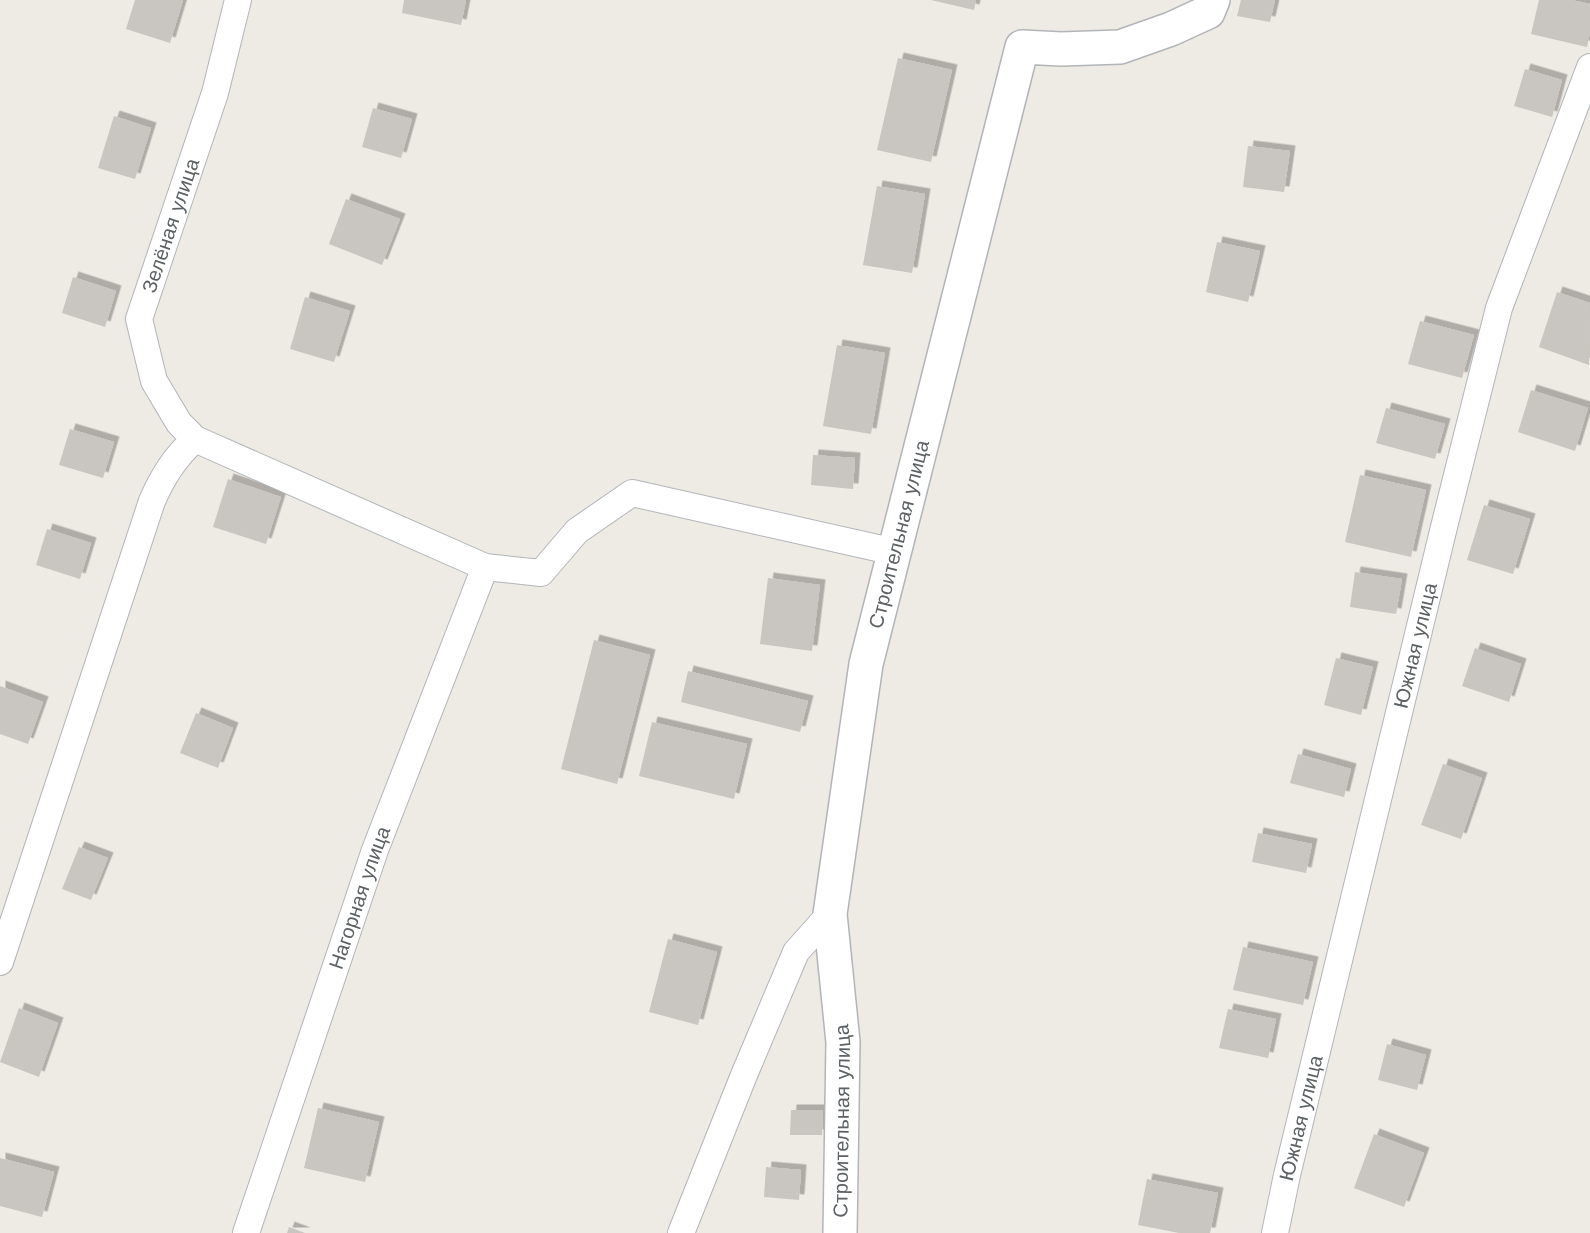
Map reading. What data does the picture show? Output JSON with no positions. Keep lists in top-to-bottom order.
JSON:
{
  "streets": {
    "street": [
      "Зелёная улица",
      "Строительная улица",
      "Южная улица",
      "Нагорная улица"
    ]
  }
}
